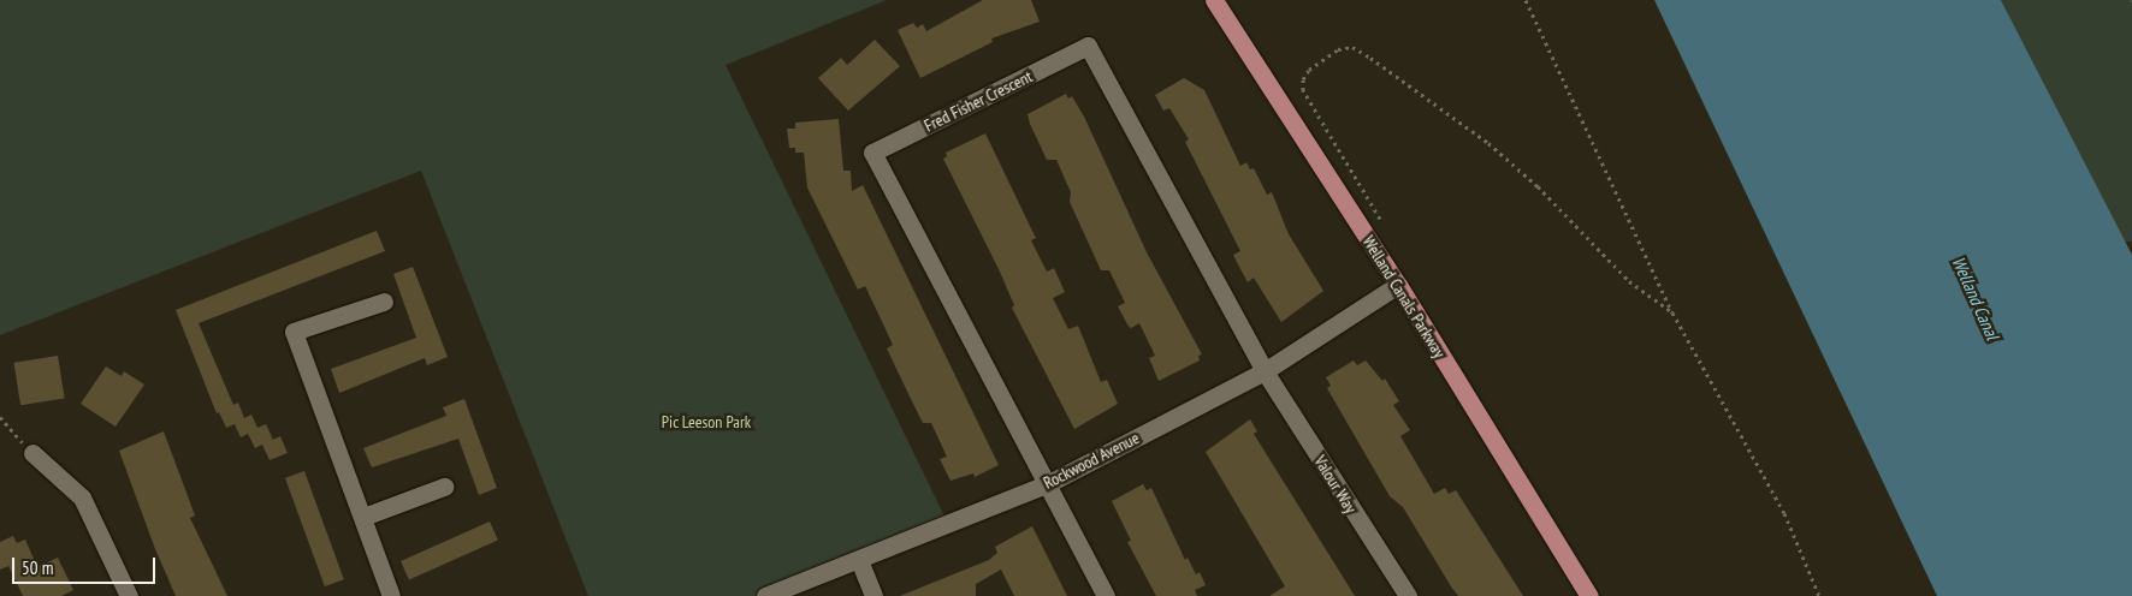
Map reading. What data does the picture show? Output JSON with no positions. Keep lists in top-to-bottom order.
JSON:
{
  "streets": {
    "main road": ["Welland Canals Parkway"],
    "street": ["Fred Fisher Crescent", "Rockwood Avenue", "Valour Way"]
  },
  "crossings": [
    ["Fred Fisher Crescent", "Rockwood Avenue"],
    ["Fred Fisher Crescent", "Valour Way"],
    ["Welland Canals Parkway", "Rockwood Avenue"],
    ["Rockwood Avenue", "Valour Way"]
  ],
  "water": ["Welland Canal"],
  "parks": ["Pic Leeson Park"],
  "scale_bar": "50 m"
}
